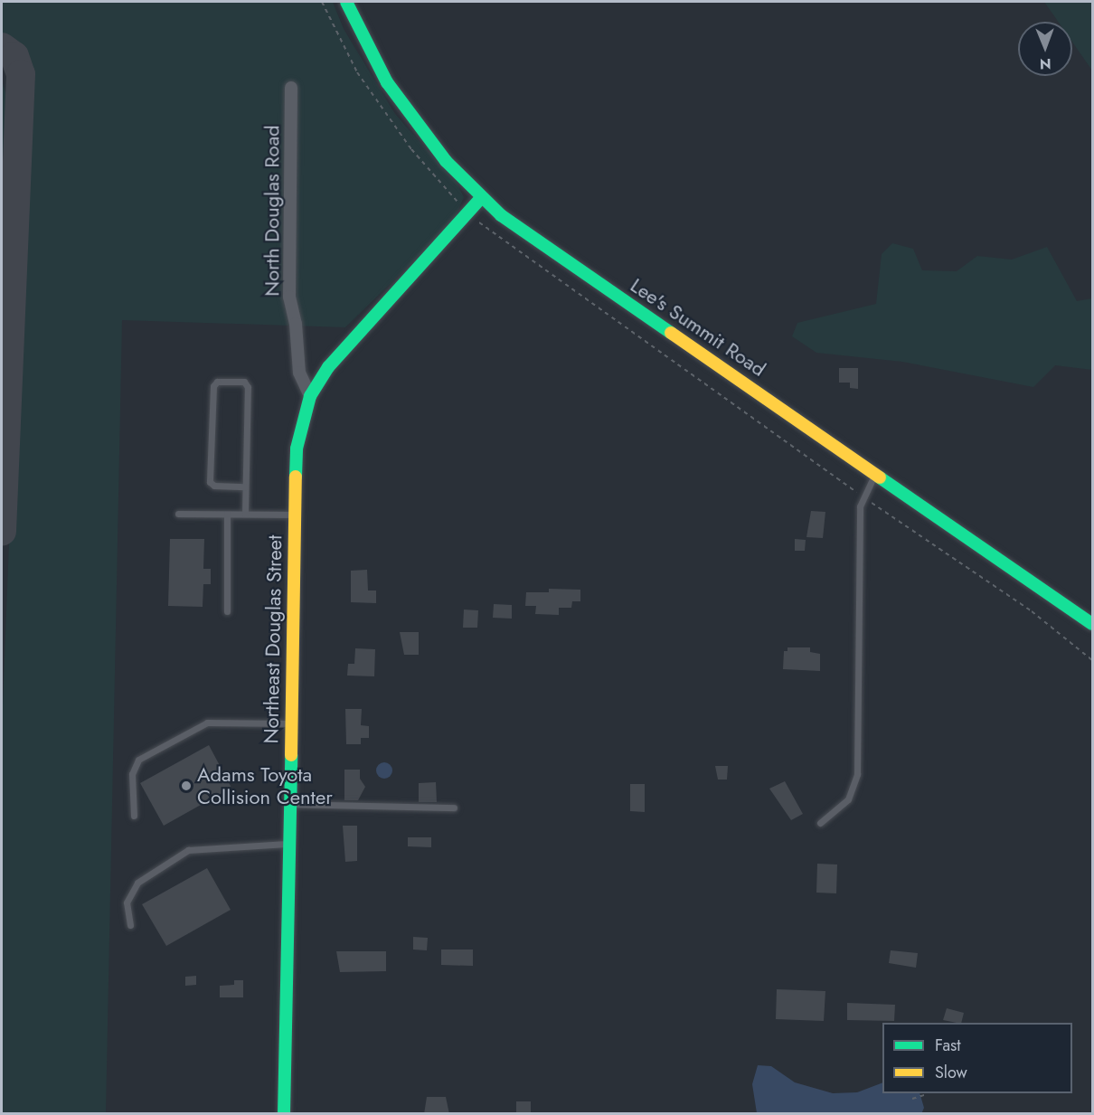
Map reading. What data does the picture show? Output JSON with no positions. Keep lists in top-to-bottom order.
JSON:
{
  "streets": {
    "street": ["North Douglas Road", "Lee's Summit Road", "Northeast Douglas Street"]
  },
  "crossings": [
    ["North Douglas Road", "Northeast Douglas Street"],
    ["Lee's Summit Road", "Northeast Douglas Street"]
  ],
  "places": ["Adams Toyota Collision Center"],
  "legend": ["Fast", "Slow"],
  "north": "bottom"
}
